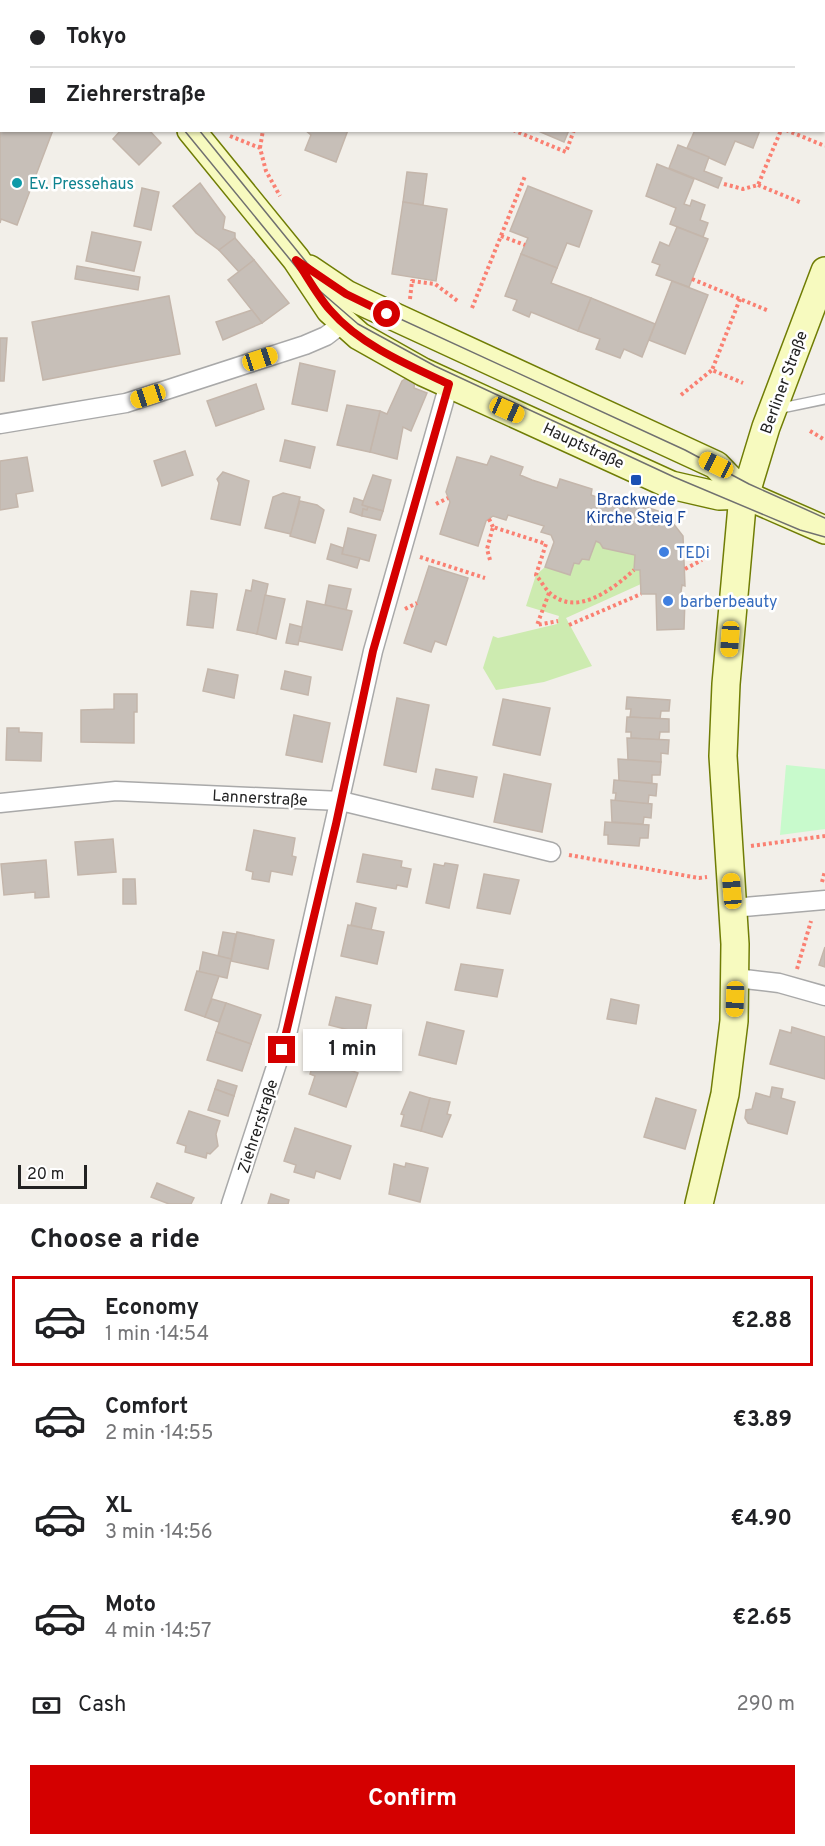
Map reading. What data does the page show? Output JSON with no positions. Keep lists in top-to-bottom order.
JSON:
{
  "streets": {
    "street": [
      "Berliner Straße",
      "Hauptstraße",
      "Lannerstraße",
      "Ziehrerstraße"
    ]
  },
  "crossings": [
    ["Berliner Straße", "Hauptstraße"],
    ["Hauptstraße", "Ziehrerstraße"],
    ["Lannerstraße", "Ziehrerstraße"]
  ],
  "places": {
    "other": ["Ev. Pressehaus", "TEDi", "barberbeauty"],
    "transit": ["Brackwede Kirche Steig F"]
  },
  "scale_bar": "20 m",
  "page": {
    "banner": ["Tokyo", "Ziehrerstraße"],
    "bubble": "1 min",
    "scale": "20 m",
    "heading": "Choose a ride",
    "list": [
      {
        "name": "Economy",
        "note": "1 min · 14:54",
        "value": "€2.88"
      },
      {
        "name": "Comfort",
        "note": "2 min · 14:55",
        "value": "€3.89"
      },
      {
        "name": "XL",
        "note": "3 min · 14:56",
        "value": "€4.90"
      },
      {
        "name": "Moto",
        "note": "4 min · 14:57",
        "value": "€2.65"
      }
    ],
    "pay": ["Cash", "290 m"],
    "buttons": "Confirm"
  }
}
